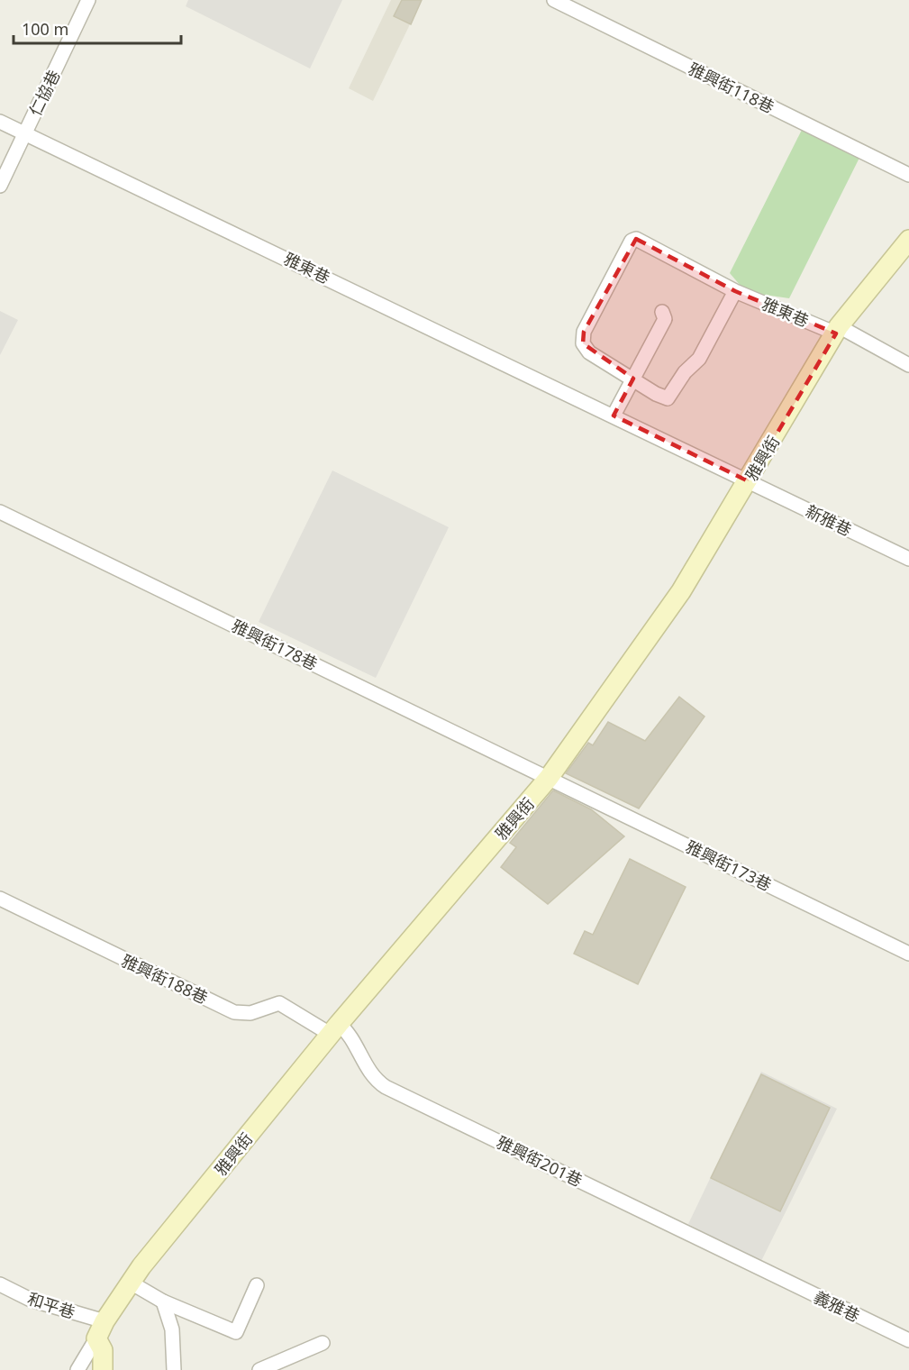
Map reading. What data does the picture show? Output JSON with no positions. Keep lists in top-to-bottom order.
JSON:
{
  "streets": {
    "street": [
      "雅興街118巷",
      "仁協巷",
      "雅東巷",
      "雅興街",
      "新雅巷",
      "雅興街178巷",
      "雅興街173巷",
      "雅興街188巷",
      "雅興街201巷",
      "和平巷",
      "義雅巷"
    ]
  },
  "crossings": [
    ["仁協巷", "雅東巷"],
    ["雅東巷", "雅興街"],
    ["雅東巷", "新雅巷"],
    ["雅興街", "新雅巷"],
    ["雅興街", "雅興街178巷"],
    ["雅興街", "雅興街173巷"],
    ["雅興街", "雅興街188巷"],
    ["雅興街", "雅興街201巷"],
    ["雅興街", "和平巷"],
    ["雅興街178巷", "雅興街173巷"],
    ["雅興街188巷", "雅興街201巷"],
    ["雅興街201巷", "義雅巷"]
  ],
  "scale_bar": "100 m"
}
